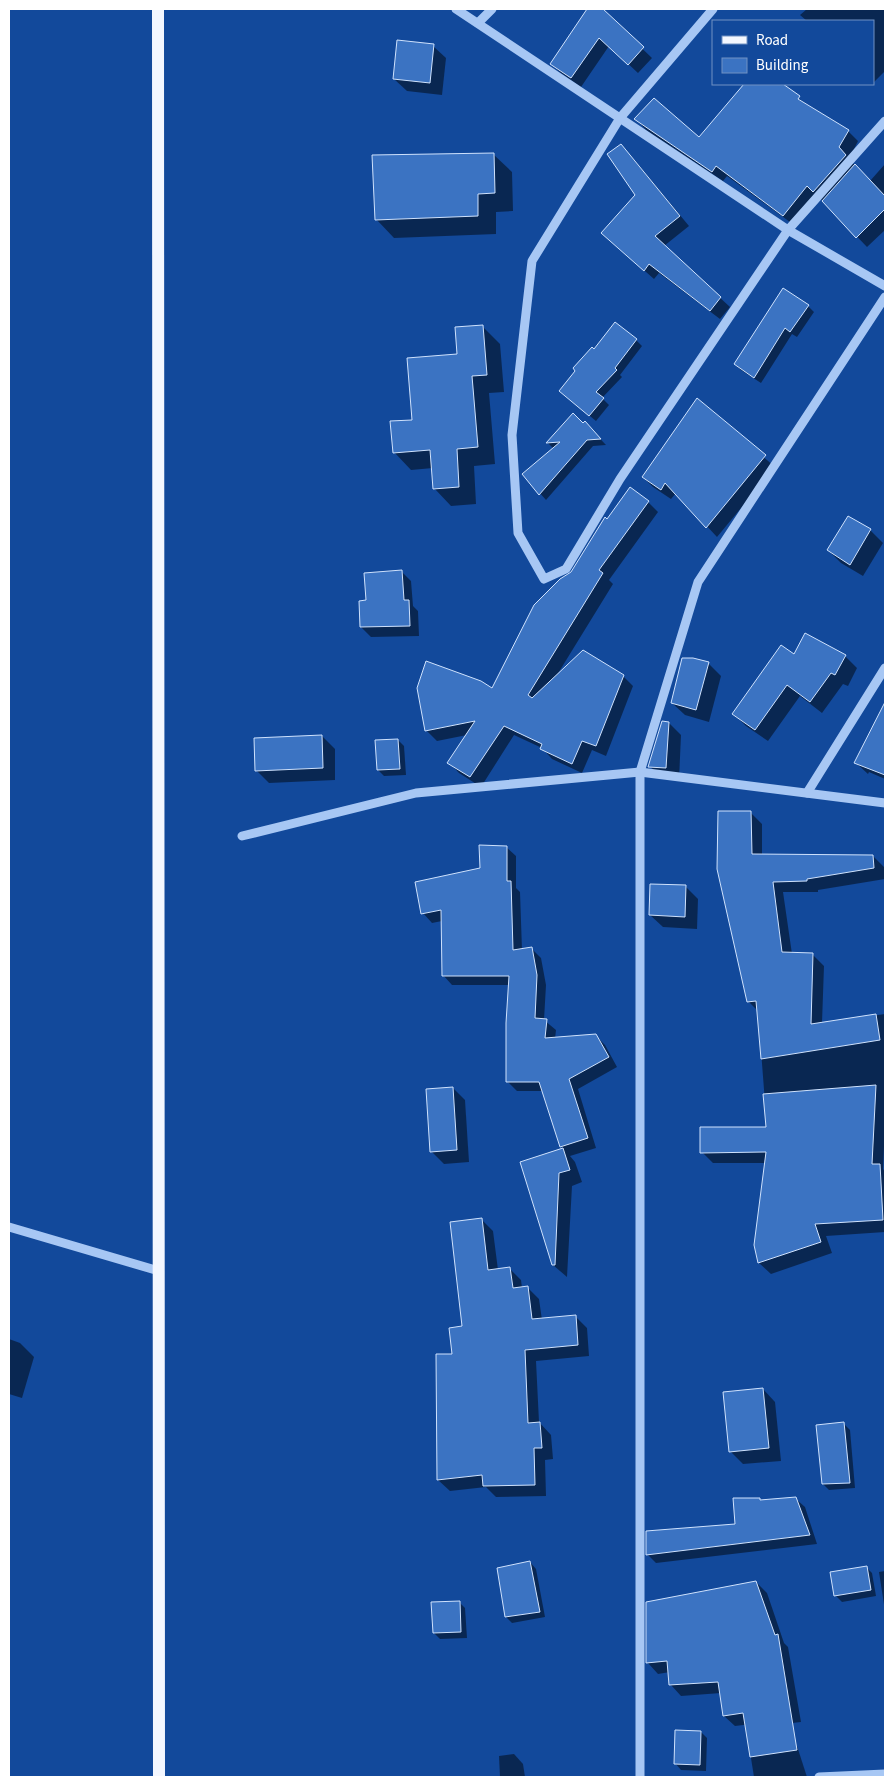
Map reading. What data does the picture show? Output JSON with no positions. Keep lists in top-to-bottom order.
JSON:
{
  "legend": ["Road", "Building"]
}
